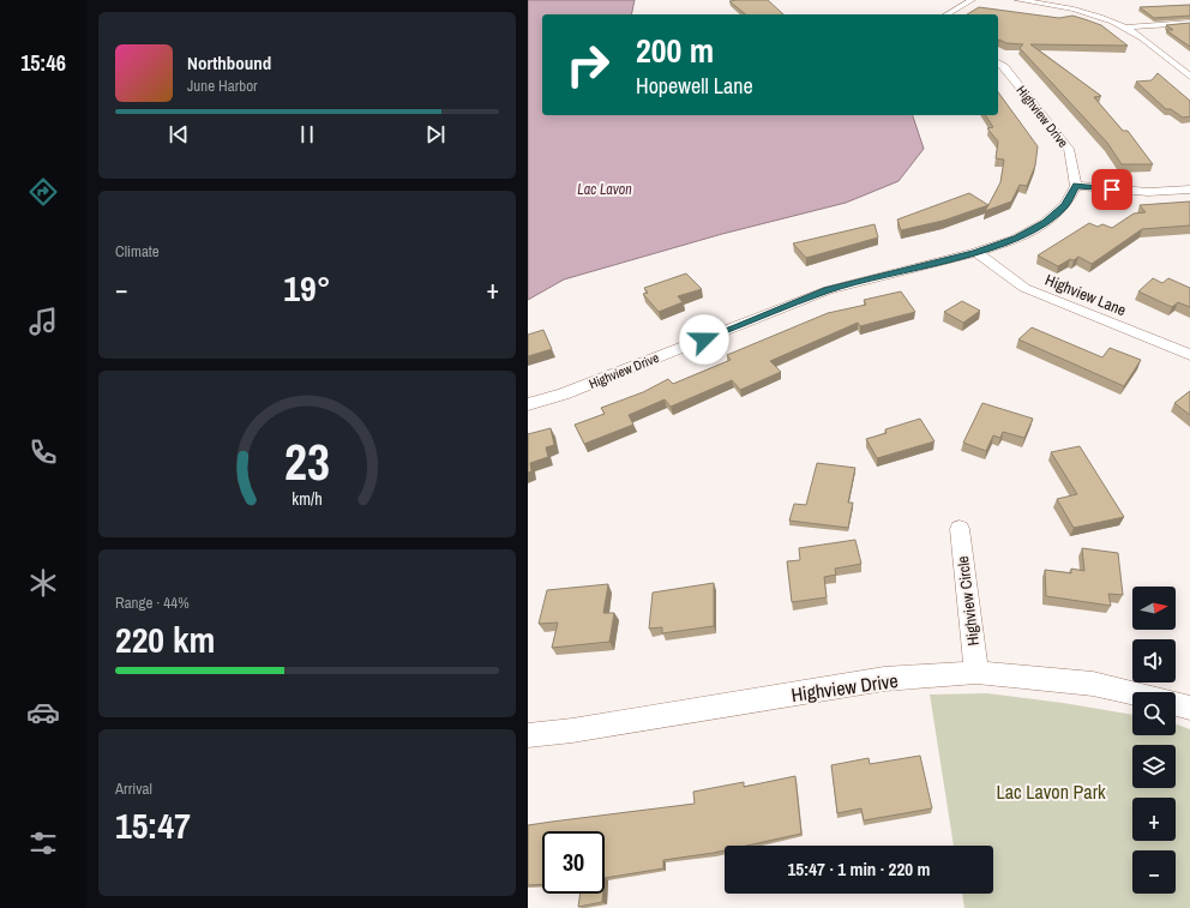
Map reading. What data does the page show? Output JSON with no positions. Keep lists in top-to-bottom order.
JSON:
{
  "streets": {
    "street": ["Highview Drive", "Highview Lane", "Highview Circle"]
  },
  "crossings": [
    ["Highview Drive", "Highview Lane"],
    ["Highview Drive", "Highview Circle"]
  ],
  "water": ["Lac Lavon"],
  "parks": ["Lac Lavon Park"],
  "north": "right",
  "page": {
    "tabs": "15:46",
    "turn": ["200 m", "Hopewell Lane"],
    "song": ["Northbound", "June Harbor"],
    "tile": [
      "Climate",
      ["Range · 44%", "220 km"],
      ["Arrival", "15:47"]
    ],
    "heat": ["−", "19°", "+"],
    "map_buttons": ["+", "−"],
    "limit": "30",
    "trip": "15:47 · 1 min · 220 m",
    "gauge": ["23", "km/h"]
  }
}
